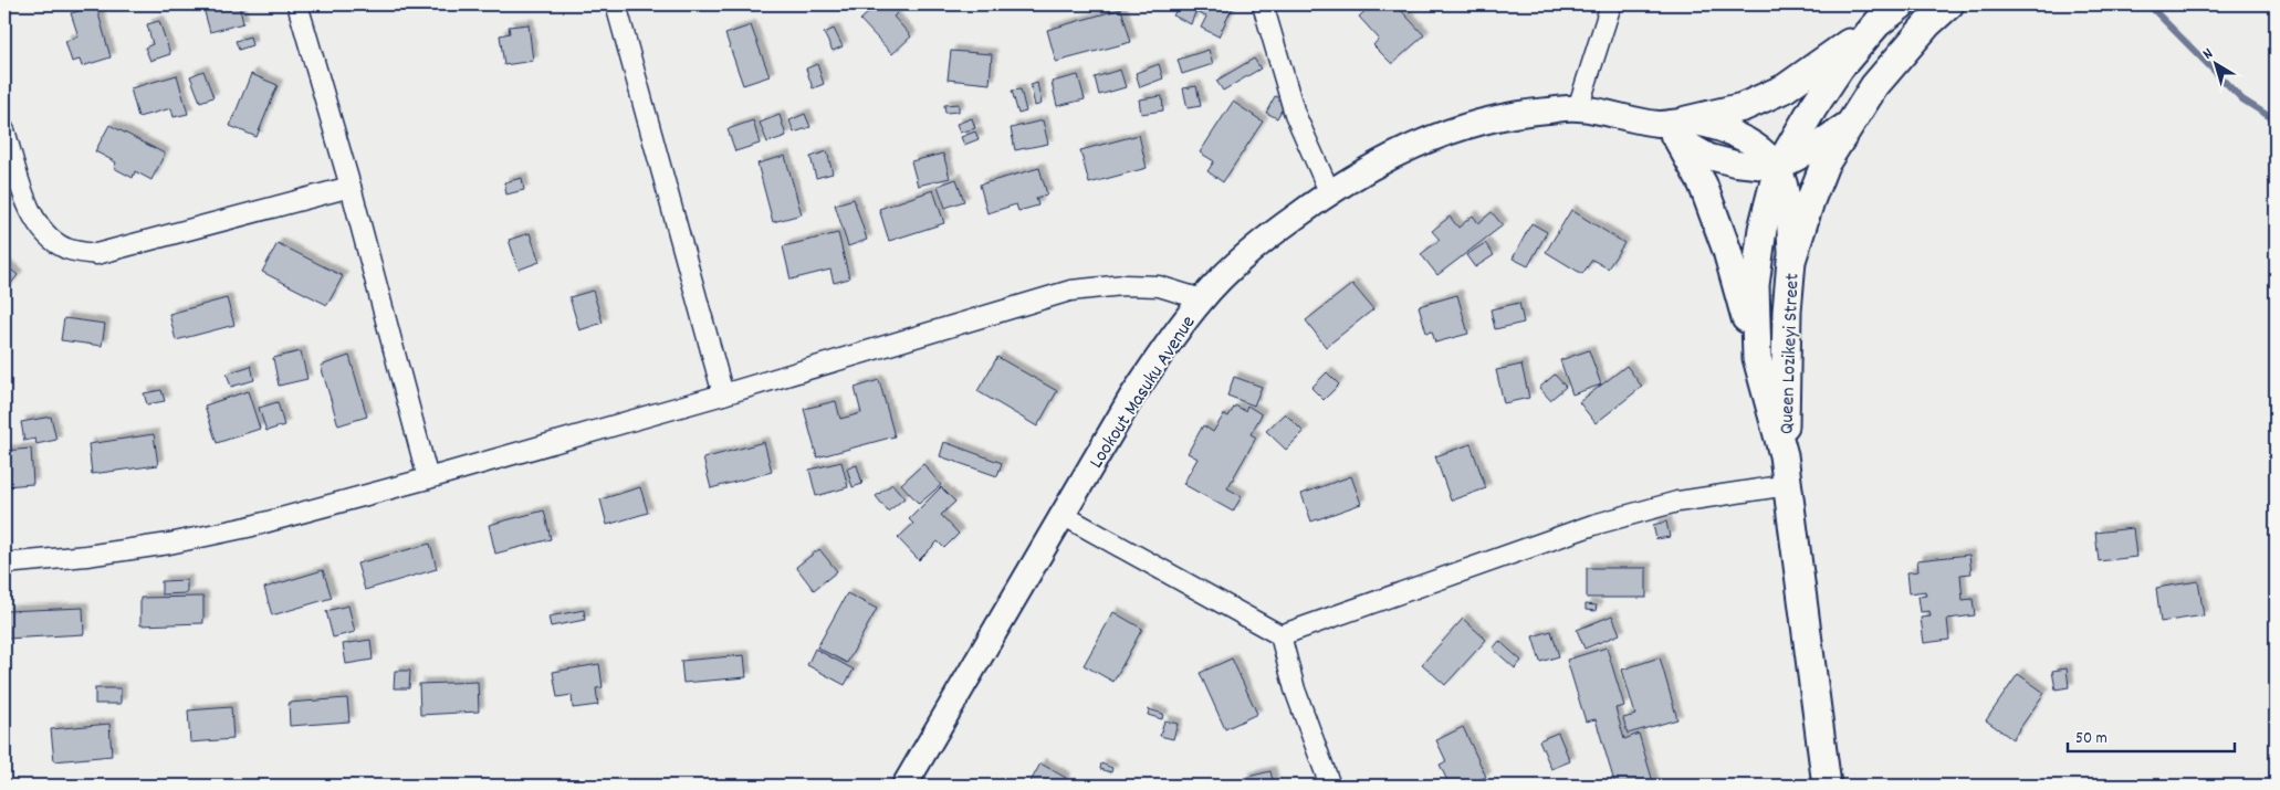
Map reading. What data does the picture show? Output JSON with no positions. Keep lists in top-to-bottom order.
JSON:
{
  "streets": {
    "main road": ["Queen Lozikeyi Street"],
    "street": ["Lookout Masuku Avenue"]
  },
  "crossings": [
    ["Queen Lozikeyi Street", "Lookout Masuku Avenue"]
  ],
  "scale_bar": "50 m",
  "north": "top left"
}
